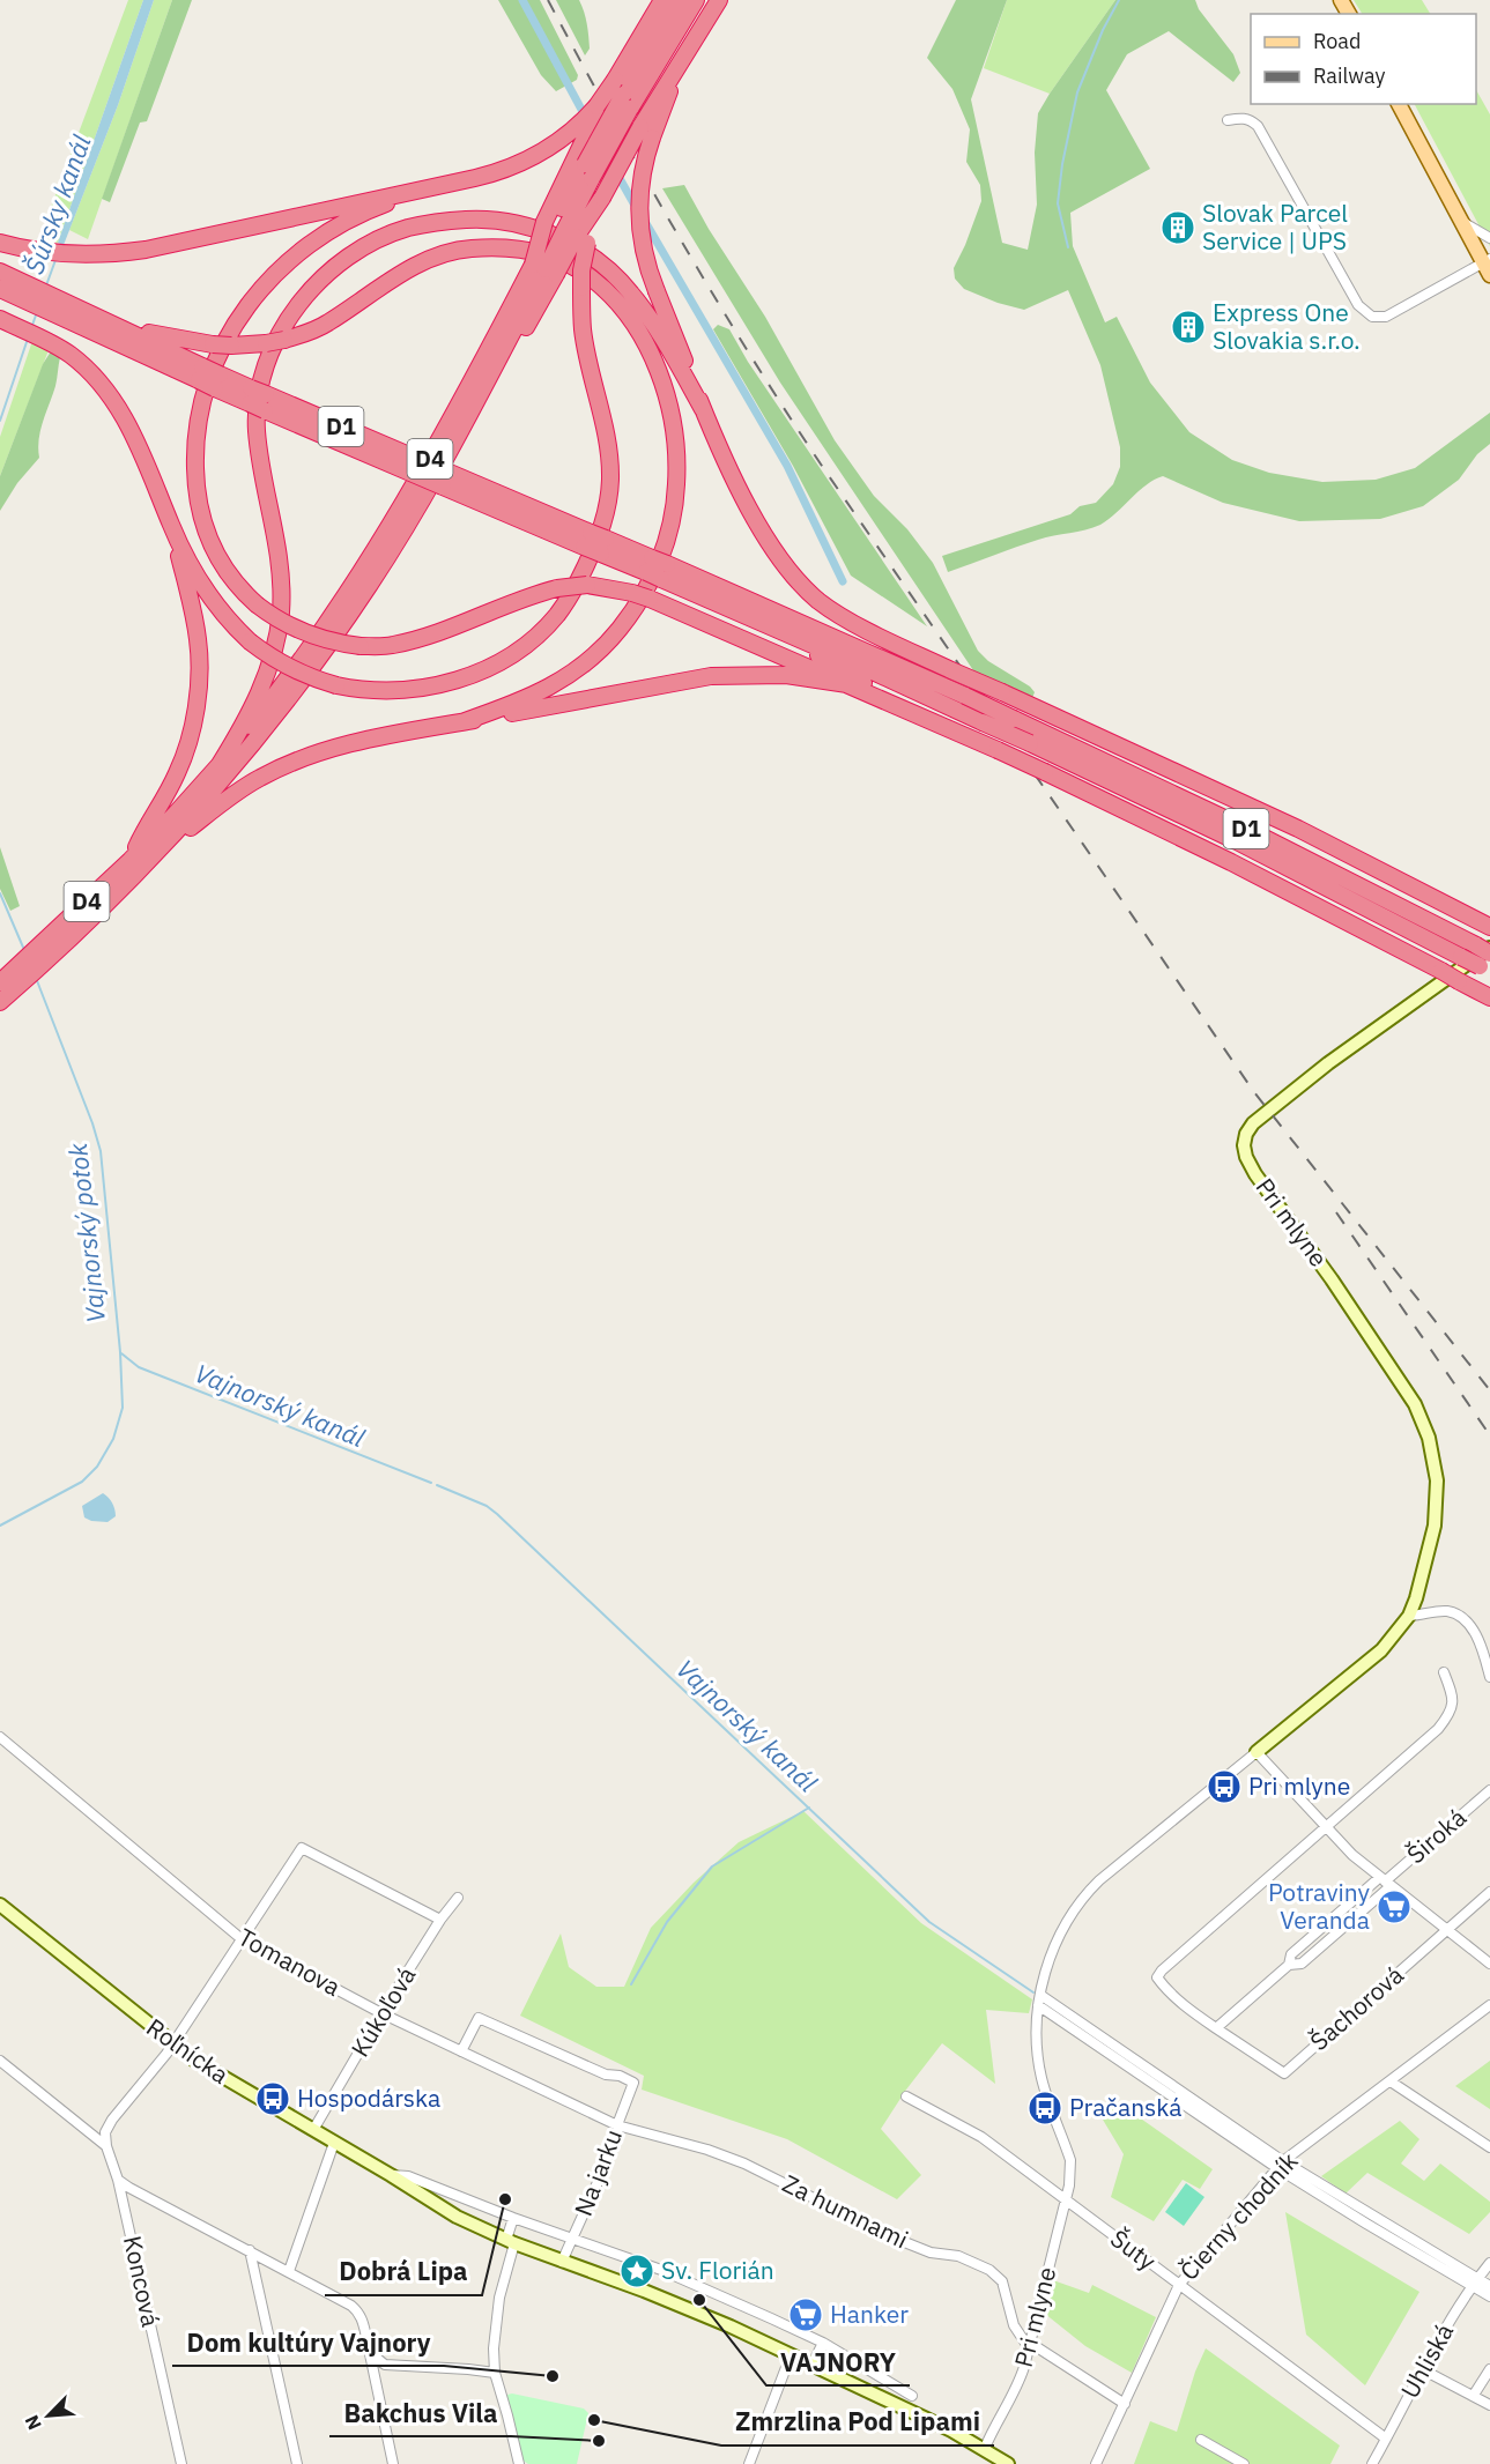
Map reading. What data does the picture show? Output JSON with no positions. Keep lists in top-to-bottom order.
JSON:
{
  "streets": {
    "highway": ["D1", "D4"],
    "street": [
      "Pri mlyne",
      "Široká",
      "Tomanova",
      "Šachorová",
      "Kúkoľová",
      "Roľnícka",
      "Na jarku",
      "Za humnami",
      "Čierny chodník",
      "Šuty",
      "Koncová",
      "Uhliská"
    ]
  },
  "crossings": [
    ["D1", "Pri mlyne"],
    ["Pri mlyne", "Roľnícka"],
    ["Pri mlyne", "Za humnami"],
    ["Pri mlyne", "Šuty"],
    ["Široká", "Šachorová"],
    ["Tomanova", "Kúkoľová"],
    ["Tomanova", "Na jarku"],
    ["Tomanova", "Za humnami"],
    ["Kúkoľová", "Roľnícka"],
    ["Roľnícka", "Na jarku"],
    ["Na jarku", "Za humnami"],
    ["Čierny chodník", "Šuty"],
    ["Šuty", "Uhliská"]
  ],
  "water": ["Šúrsky kanál", "Vajnorský potok", "Vajnorský kanál"],
  "places": {
    "building": ["Slovak Parcel Service | UPS", "Express One Slovakia s.r.o."],
    "bus stop": ["Pri mlyne", "Hospodárska", "Pračanská"],
    "supermarket": ["Potraviny Veranda", "Hanker"],
    "other": [
      "Dobrá Lipa",
      "VAJNORY",
      "Dom kultúry Vajnory",
      "Zmrzlina Pod Lipami",
      "Bakchus Vila"
    ],
    "place": ["Sv. Florián"]
  },
  "legend": ["Road", "Railway"],
  "north": "bottom left"
}
